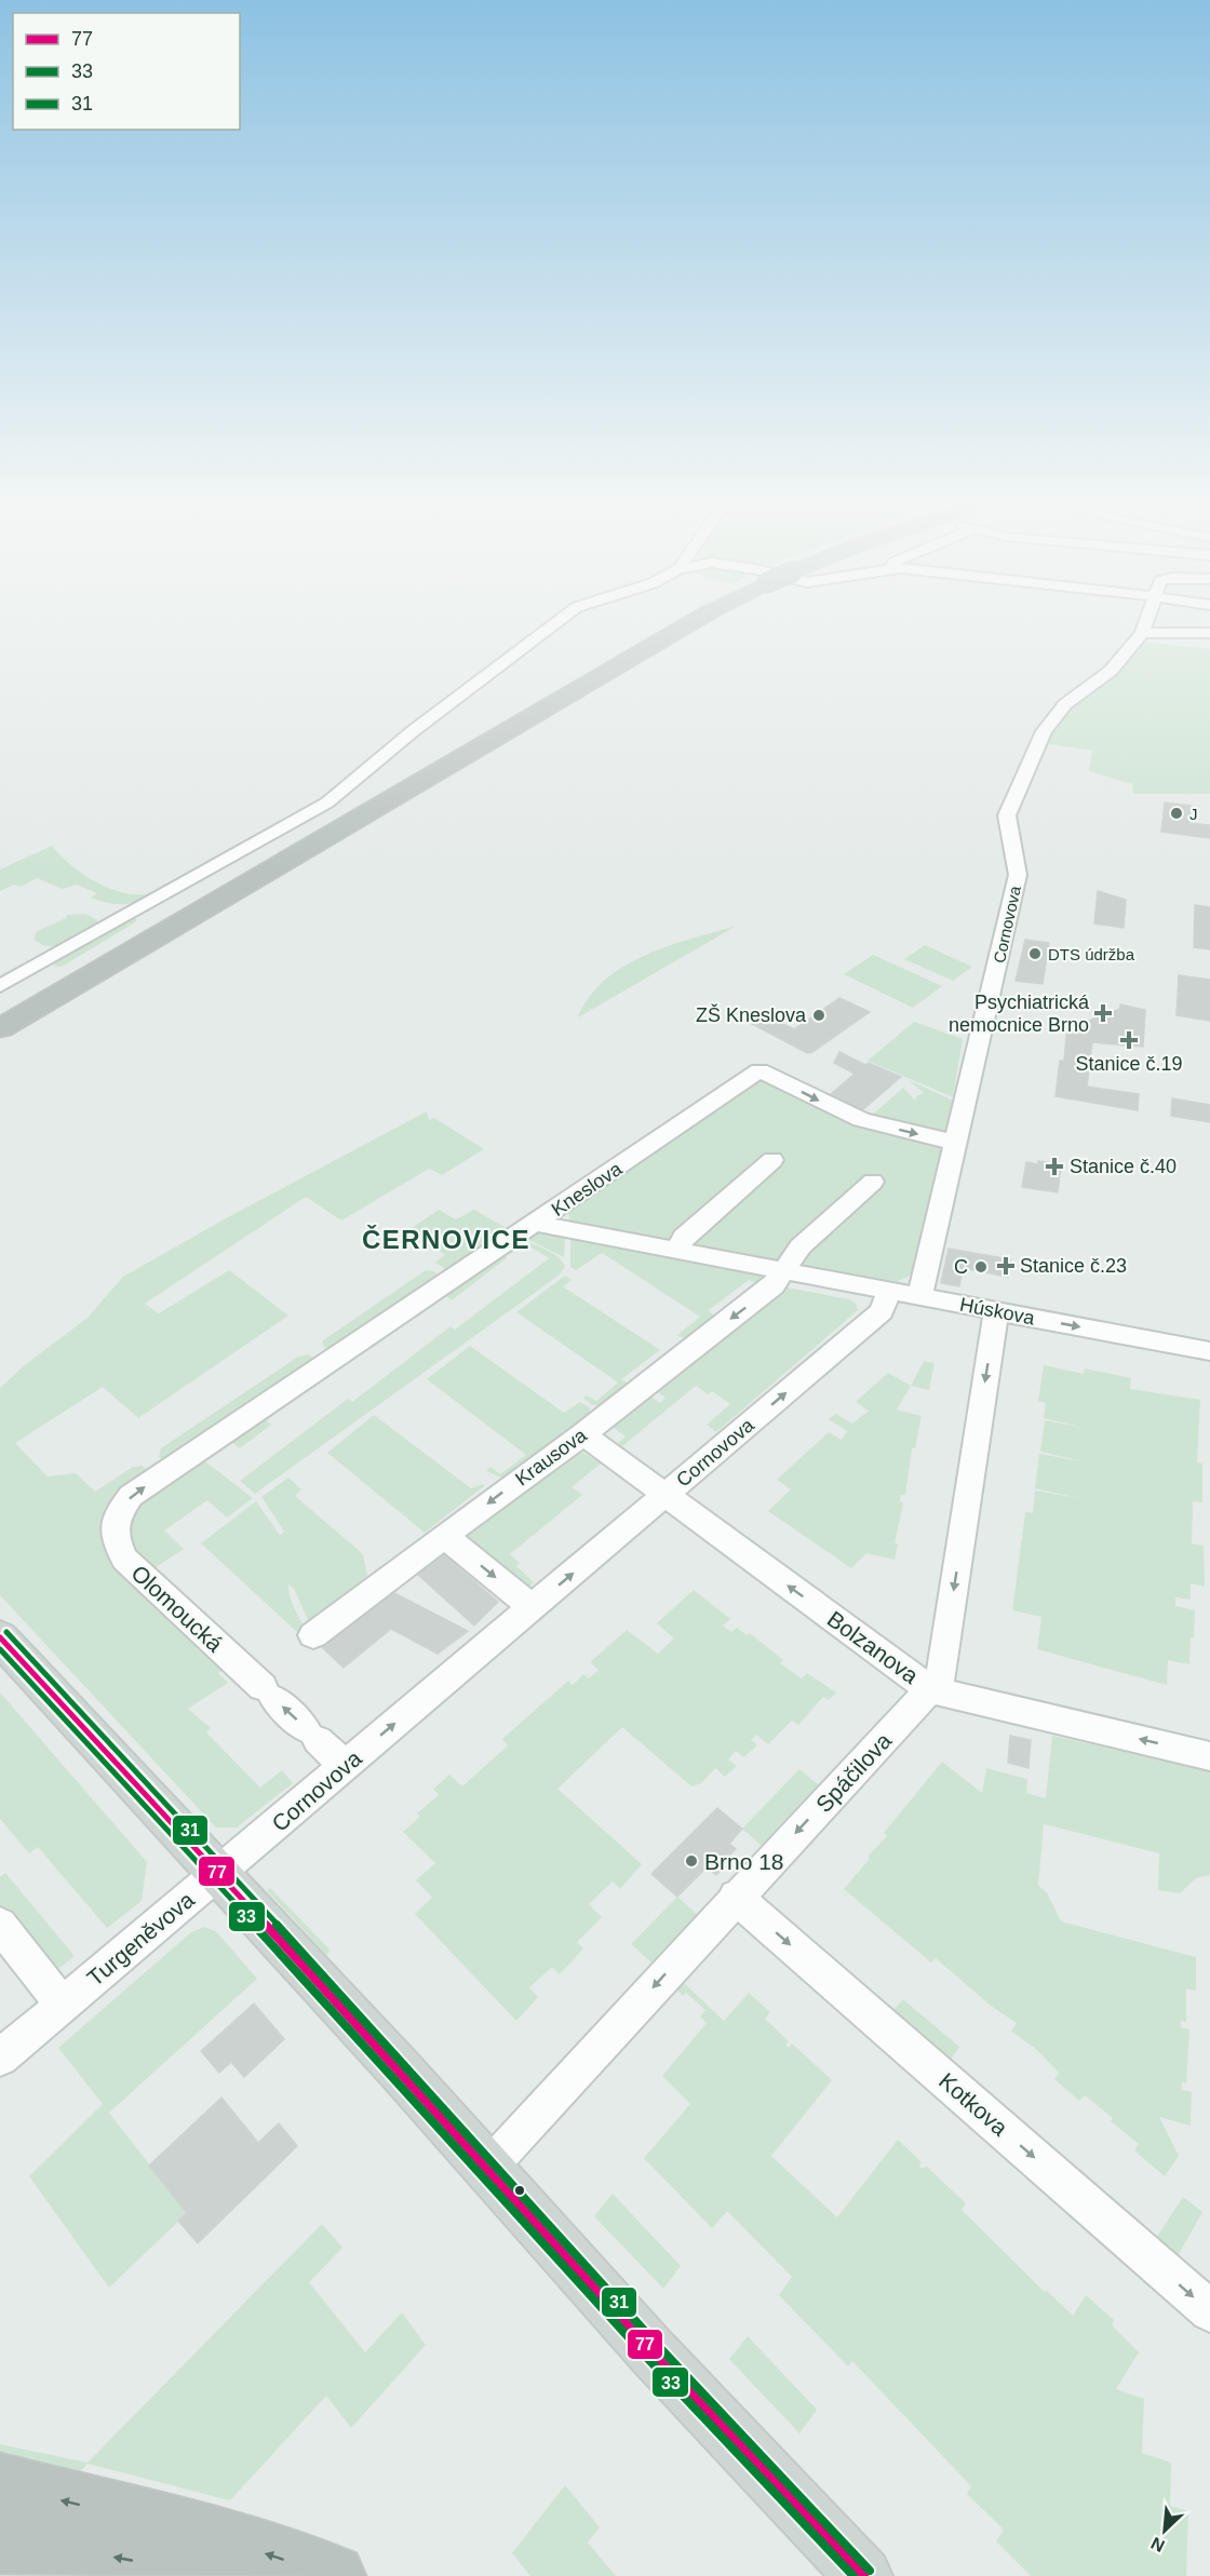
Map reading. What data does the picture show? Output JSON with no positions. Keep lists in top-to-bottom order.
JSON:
{
  "streets": {
    "street": [
      "Cornovova",
      "Kneslova",
      "Húskova",
      "Krausova",
      "Olomoucká",
      "Bolzanova",
      "Spáčilova",
      "Turgeněvova",
      "Kotkova"
    ]
  },
  "crossings": [
    ["Cornovova", "Kneslova"],
    ["Cornovova", "Húskova"],
    ["Cornovova", "Olomoucká"],
    ["Cornovova", "Bolzanova"],
    ["Cornovova", "Turgeněvova"],
    ["Kneslova", "Húskova"],
    ["Kneslova", "Olomoucká"],
    ["Húskova", "Krausova"],
    ["Húskova", "Spáčilova"],
    ["Krausova", "Bolzanova"],
    ["Bolzanova", "Spáčilova"],
    ["Spáčilova", "Kotkova"]
  ],
  "one_way": [
    "Cornovova",
    "Kneslova",
    "Krausova",
    "Olomoucká",
    "Bolzanova",
    "Spáčilova",
    "Kotkova"
  ],
  "districts": ["ČERNOVICE"],
  "places": {
    "other": [
      "J",
      "DTS údržba",
      "ZŠ Kneslova",
      "C",
      "Brno 18"
    ],
    "health": [
      "Psychiatrická nemocnice Brno",
      "Stanice č.19",
      "Stanice č.40",
      "Stanice č.23"
    ]
  },
  "lines": ["transit line 31", "transit line 77", "transit line 33"],
  "legend": ["77", "33", "31"],
  "north": "bottom left"
}
